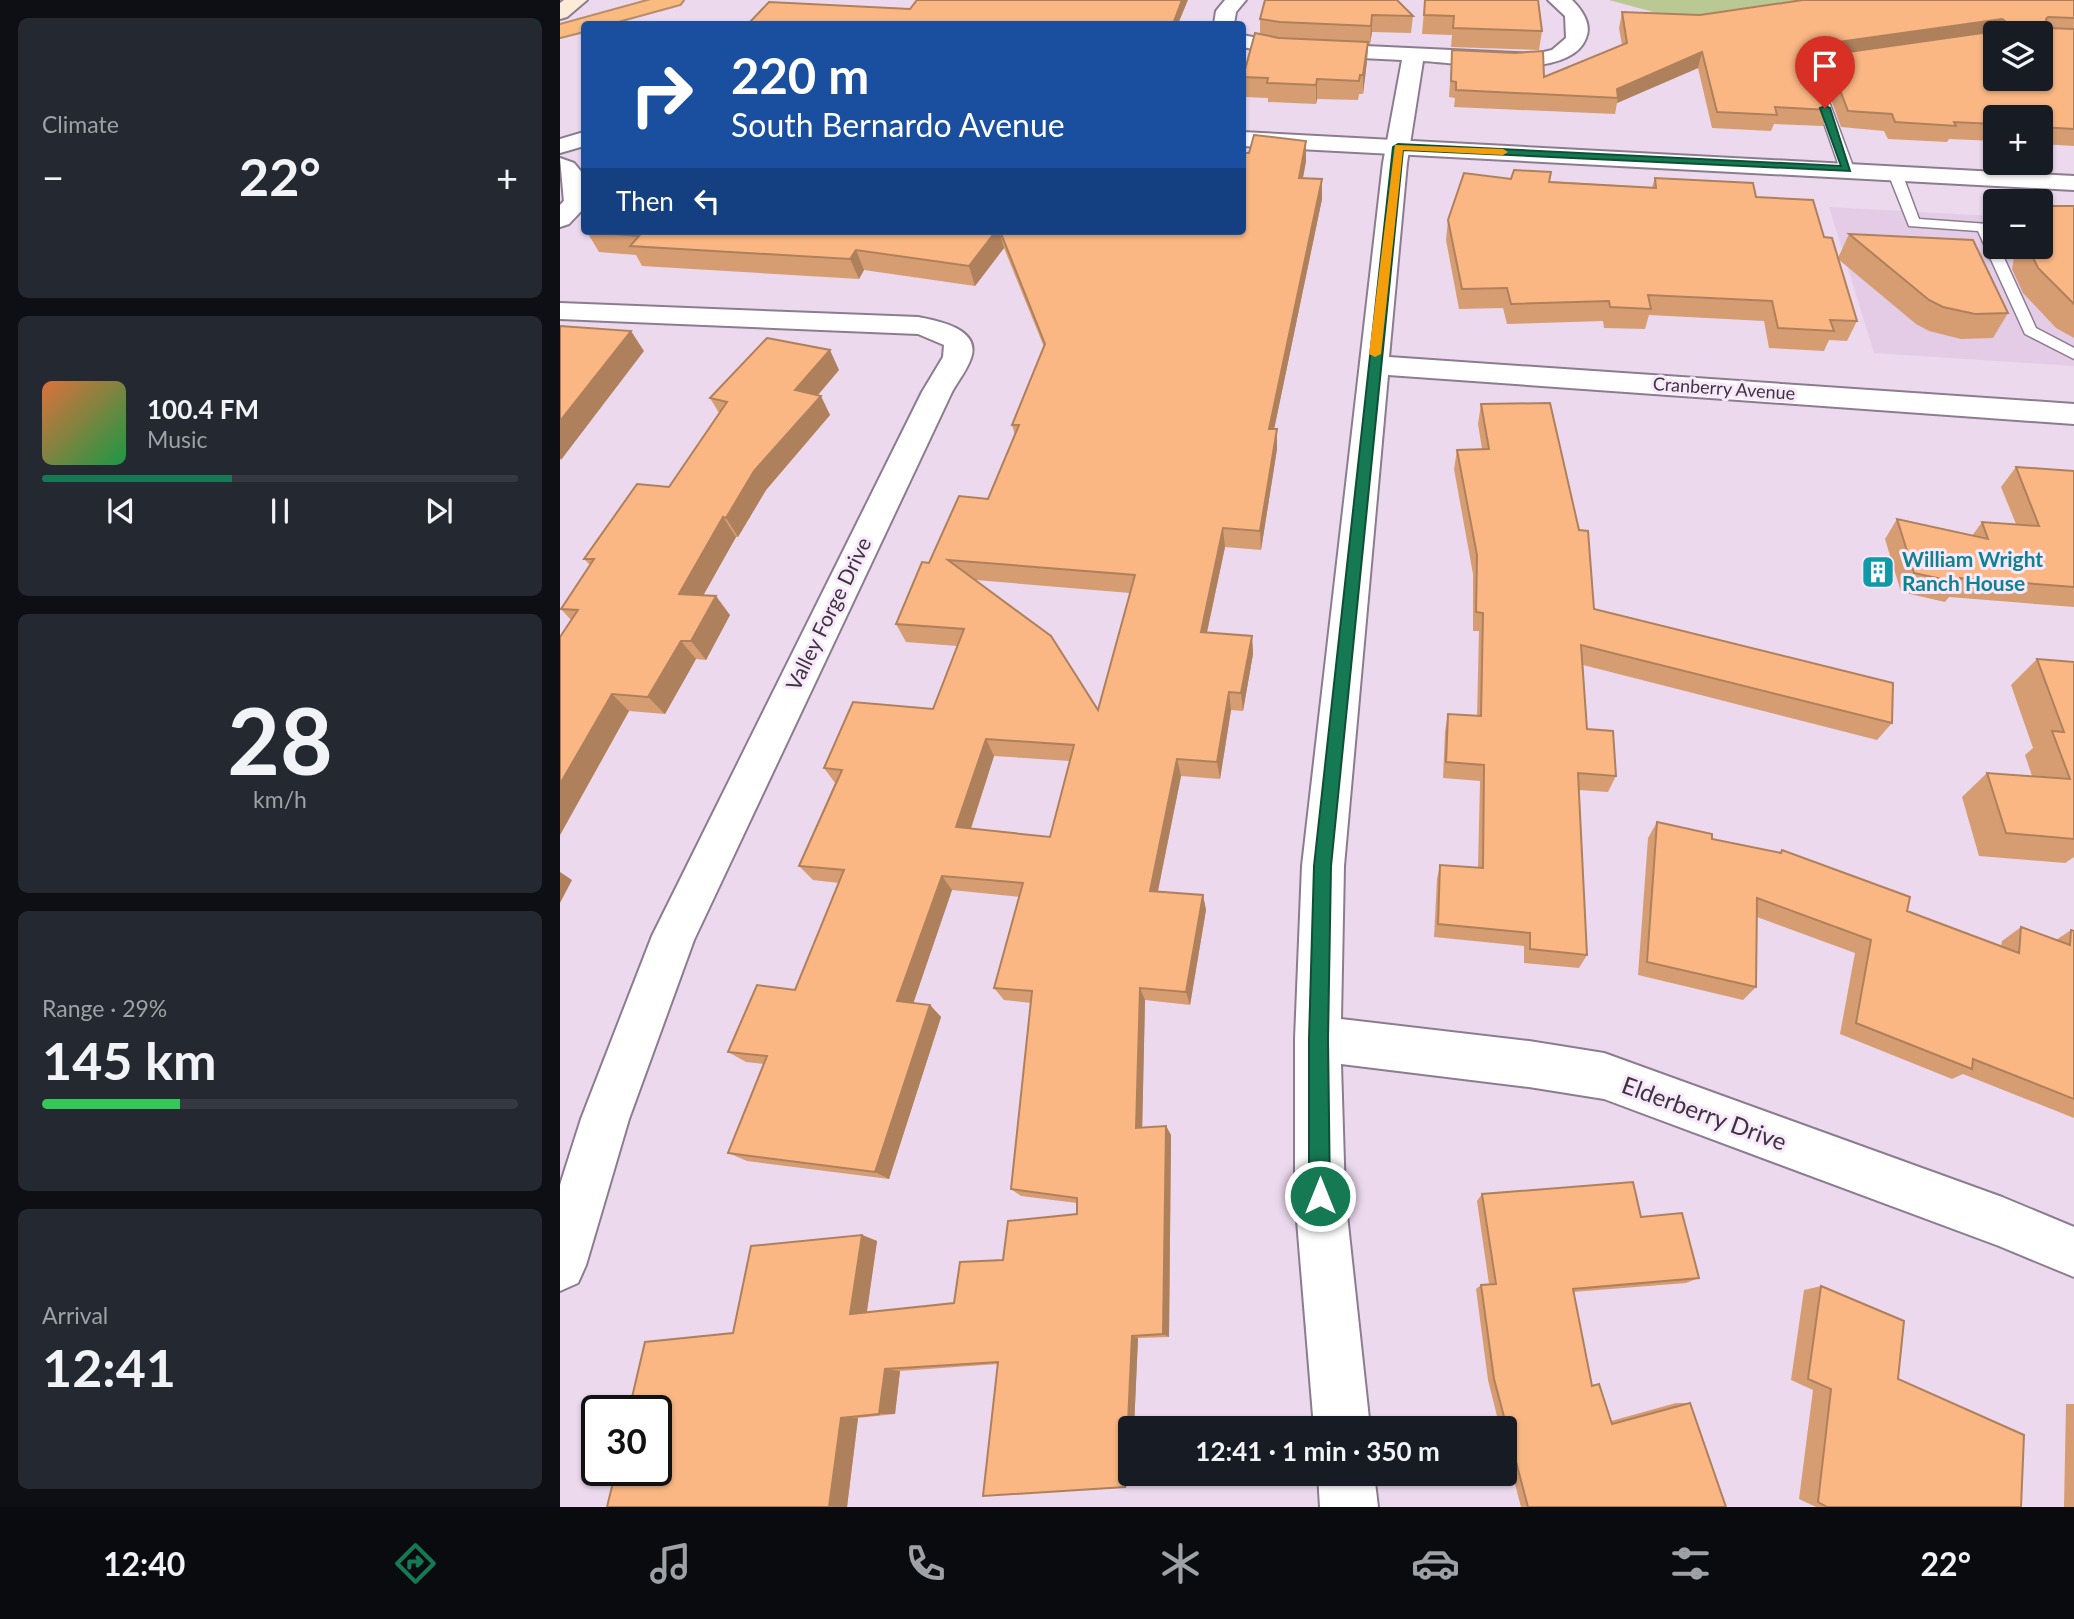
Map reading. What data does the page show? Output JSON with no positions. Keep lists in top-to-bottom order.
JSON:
{
  "streets": {
    "street": ["Cranberry Avenue", "Valley Forge Drive", "Elderberry Drive"]
  },
  "places": {
    "building": ["William Wright Ranch House"]
  },
  "page": {
    "tile": [
      "Climate",
      ["28", "km/h"],
      ["Range · 29%", "145 km"],
      ["Arrival", "12:41"]
    ],
    "map_buttons": ["+", "−"],
    "turn": ["220 m", "South Bernardo Avenue"],
    "heat": ["−", "22°", "+"],
    "then": "Then",
    "song": ["100.4 FM", "Music"],
    "limit": "30",
    "trip": "12:41 · 1 min · 350 m",
    "tabs": ["12:40", "22°"]
  }
}
